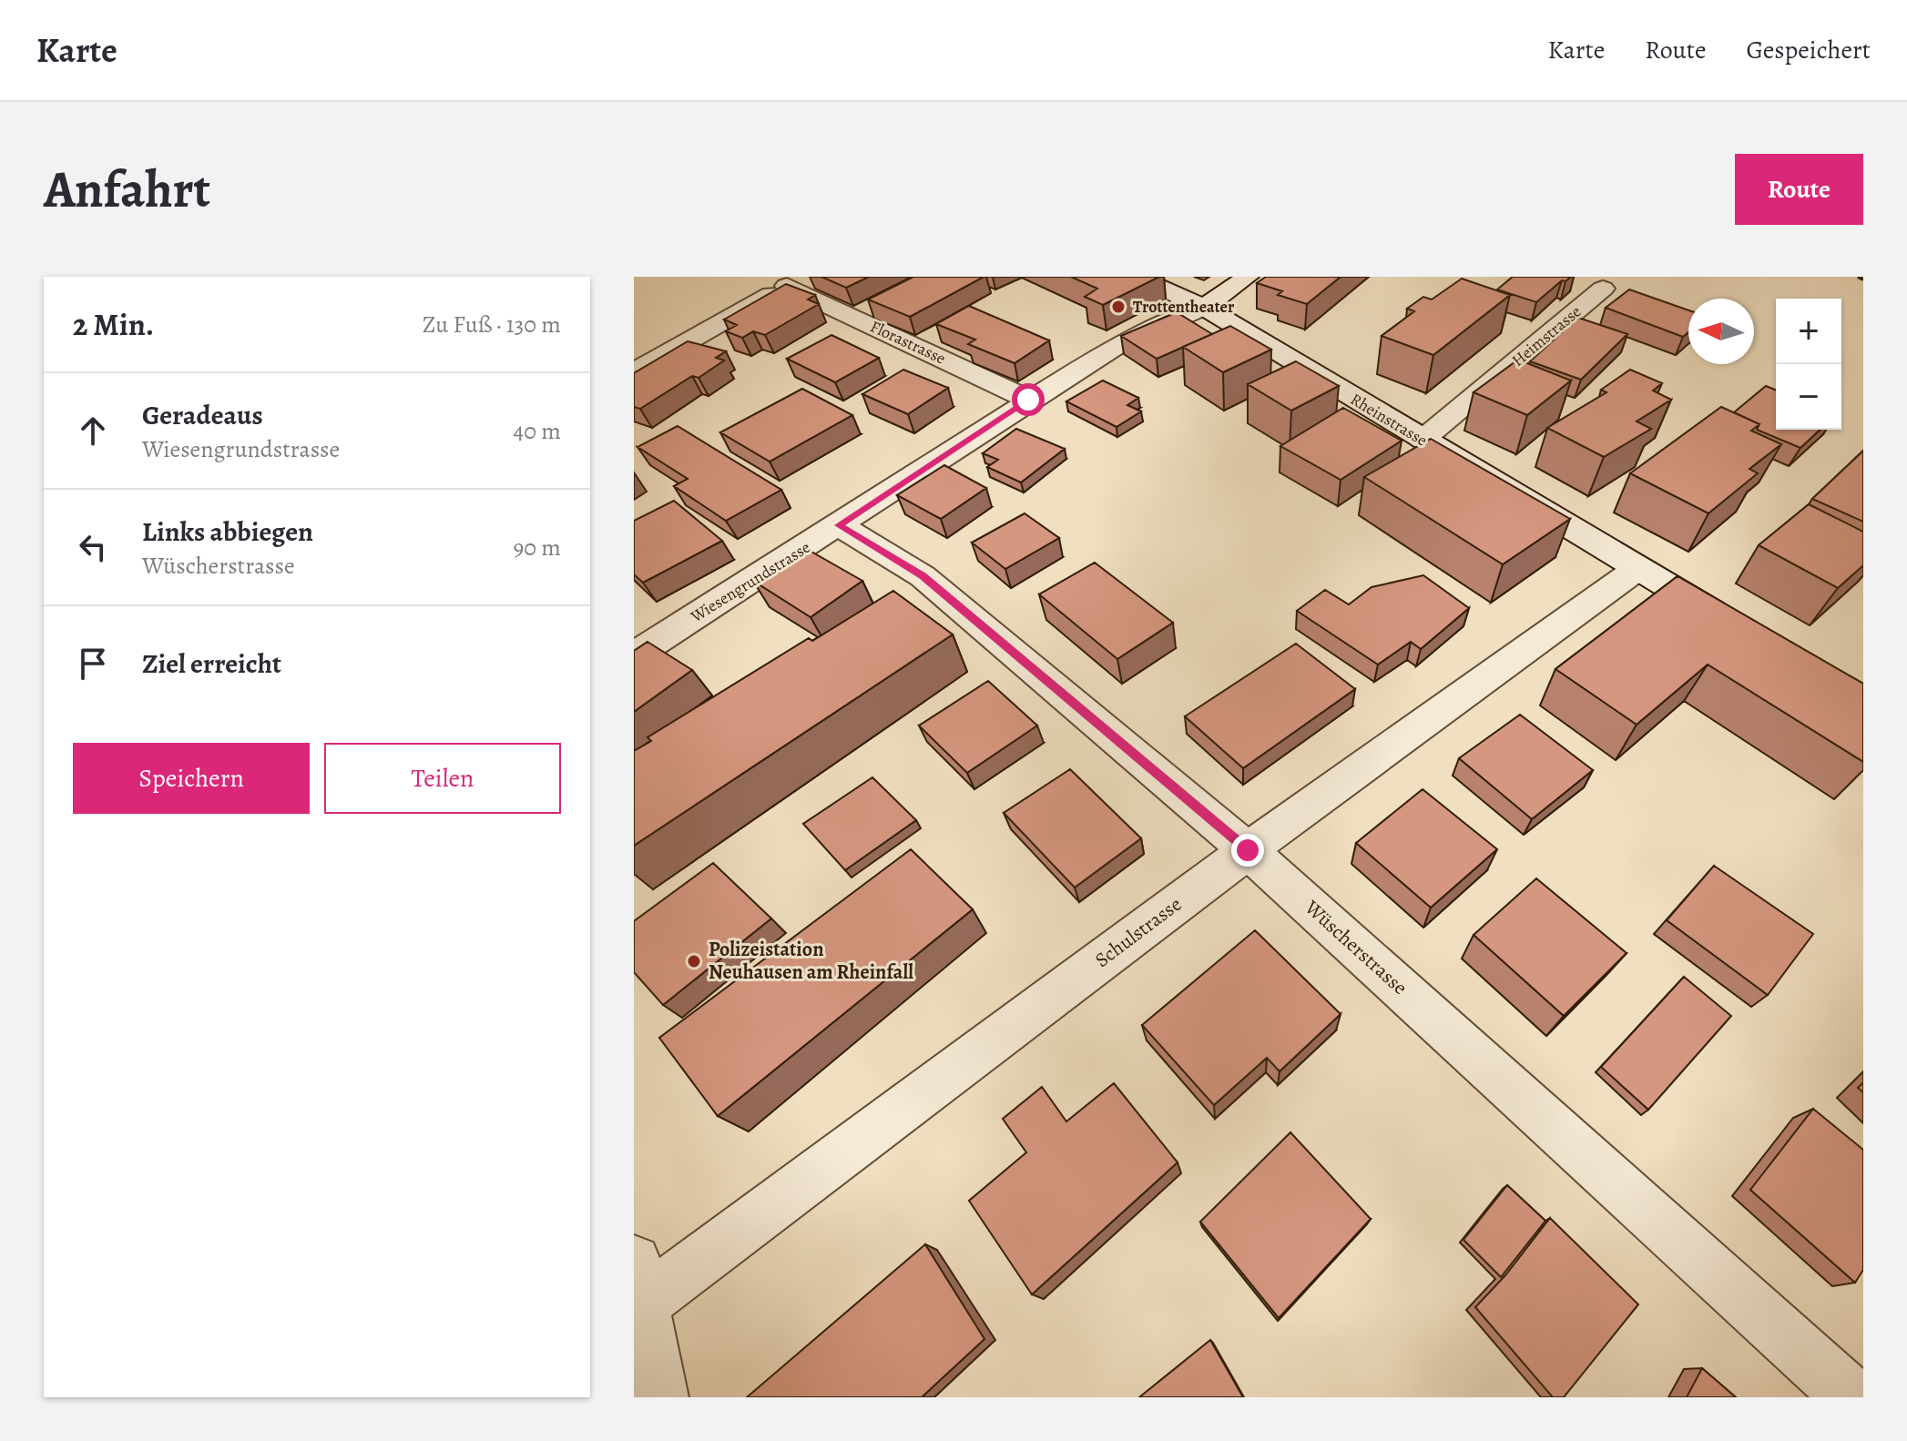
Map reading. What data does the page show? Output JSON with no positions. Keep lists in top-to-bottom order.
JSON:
{
  "streets": {
    "street": [
      "Heimstrasse",
      "Florastrasse",
      "Rheinstrasse",
      "Wiesengrundstrasse",
      "Schulstrasse",
      "Wüscherstrasse"
    ]
  },
  "crossings": [
    ["Heimstrasse", "Rheinstrasse"],
    ["Florastrasse", "Wiesengrundstrasse"],
    ["Rheinstrasse", "Wiesengrundstrasse"],
    ["Rheinstrasse", "Schulstrasse"],
    ["Wiesengrundstrasse", "Wüscherstrasse"],
    ["Schulstrasse", "Wüscherstrasse"]
  ],
  "places": ["Trottentheater", "Polizeistation Neuhausen am Rheinfall"],
  "north": "left",
  "page": {
    "header": "Karte",
    "nav": ["Karte", "Route", "Gespeichert"],
    "buttons": [
      "Route",
      ["Speichern", "Teilen"]
    ],
    "title": "Anfahrt",
    "heading": ["2 Min.", "Zu Fuß · 130 m"],
    "map_buttons": ["+", "−"],
    "list": [
      ["Geradeaus", "Wiesengrundstrasse", "40 m"],
      ["Links abbiegen", "Wüscherstrasse", "90 m"],
      "Ziel erreicht"
    ]
  }
}
